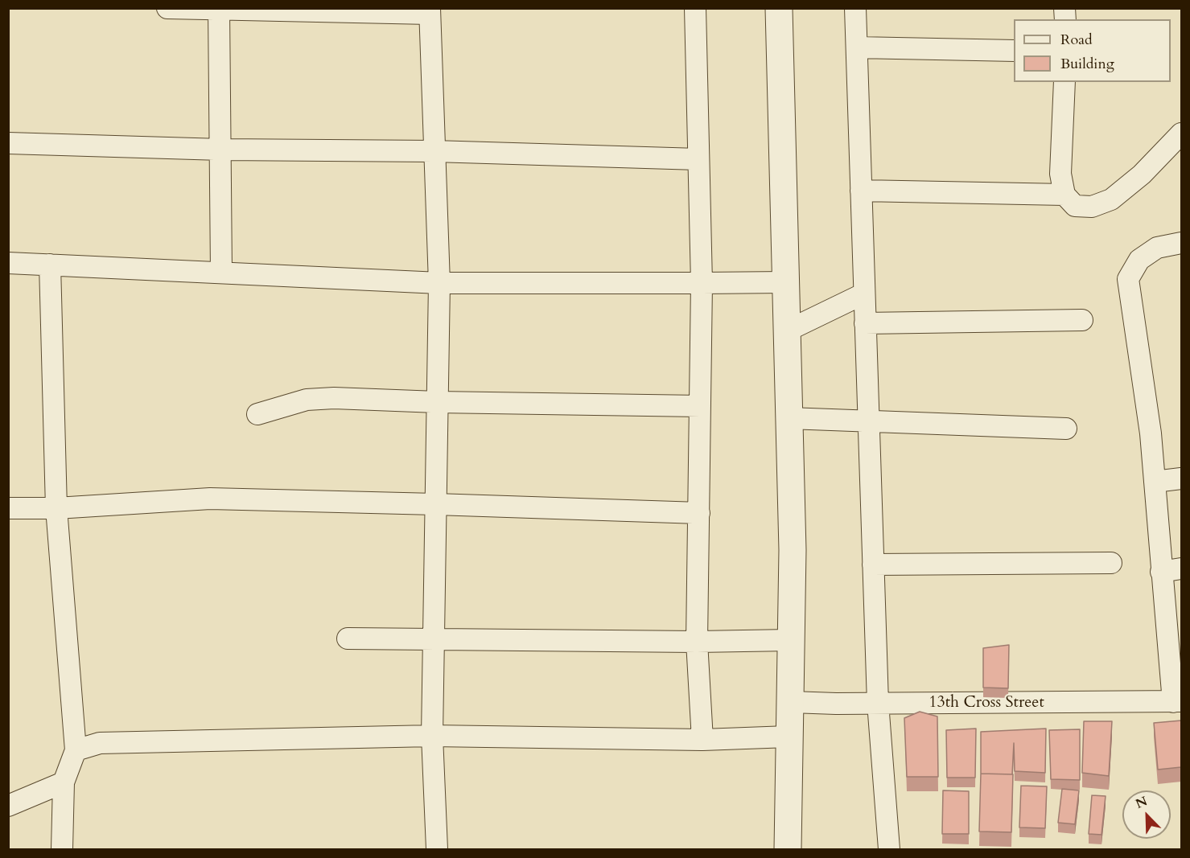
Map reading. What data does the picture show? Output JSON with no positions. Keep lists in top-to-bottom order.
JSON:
{
  "streets": {
    "street": ["13th Cross Street"]
  },
  "legend": ["Road", "Building"],
  "north": "top left"
}
